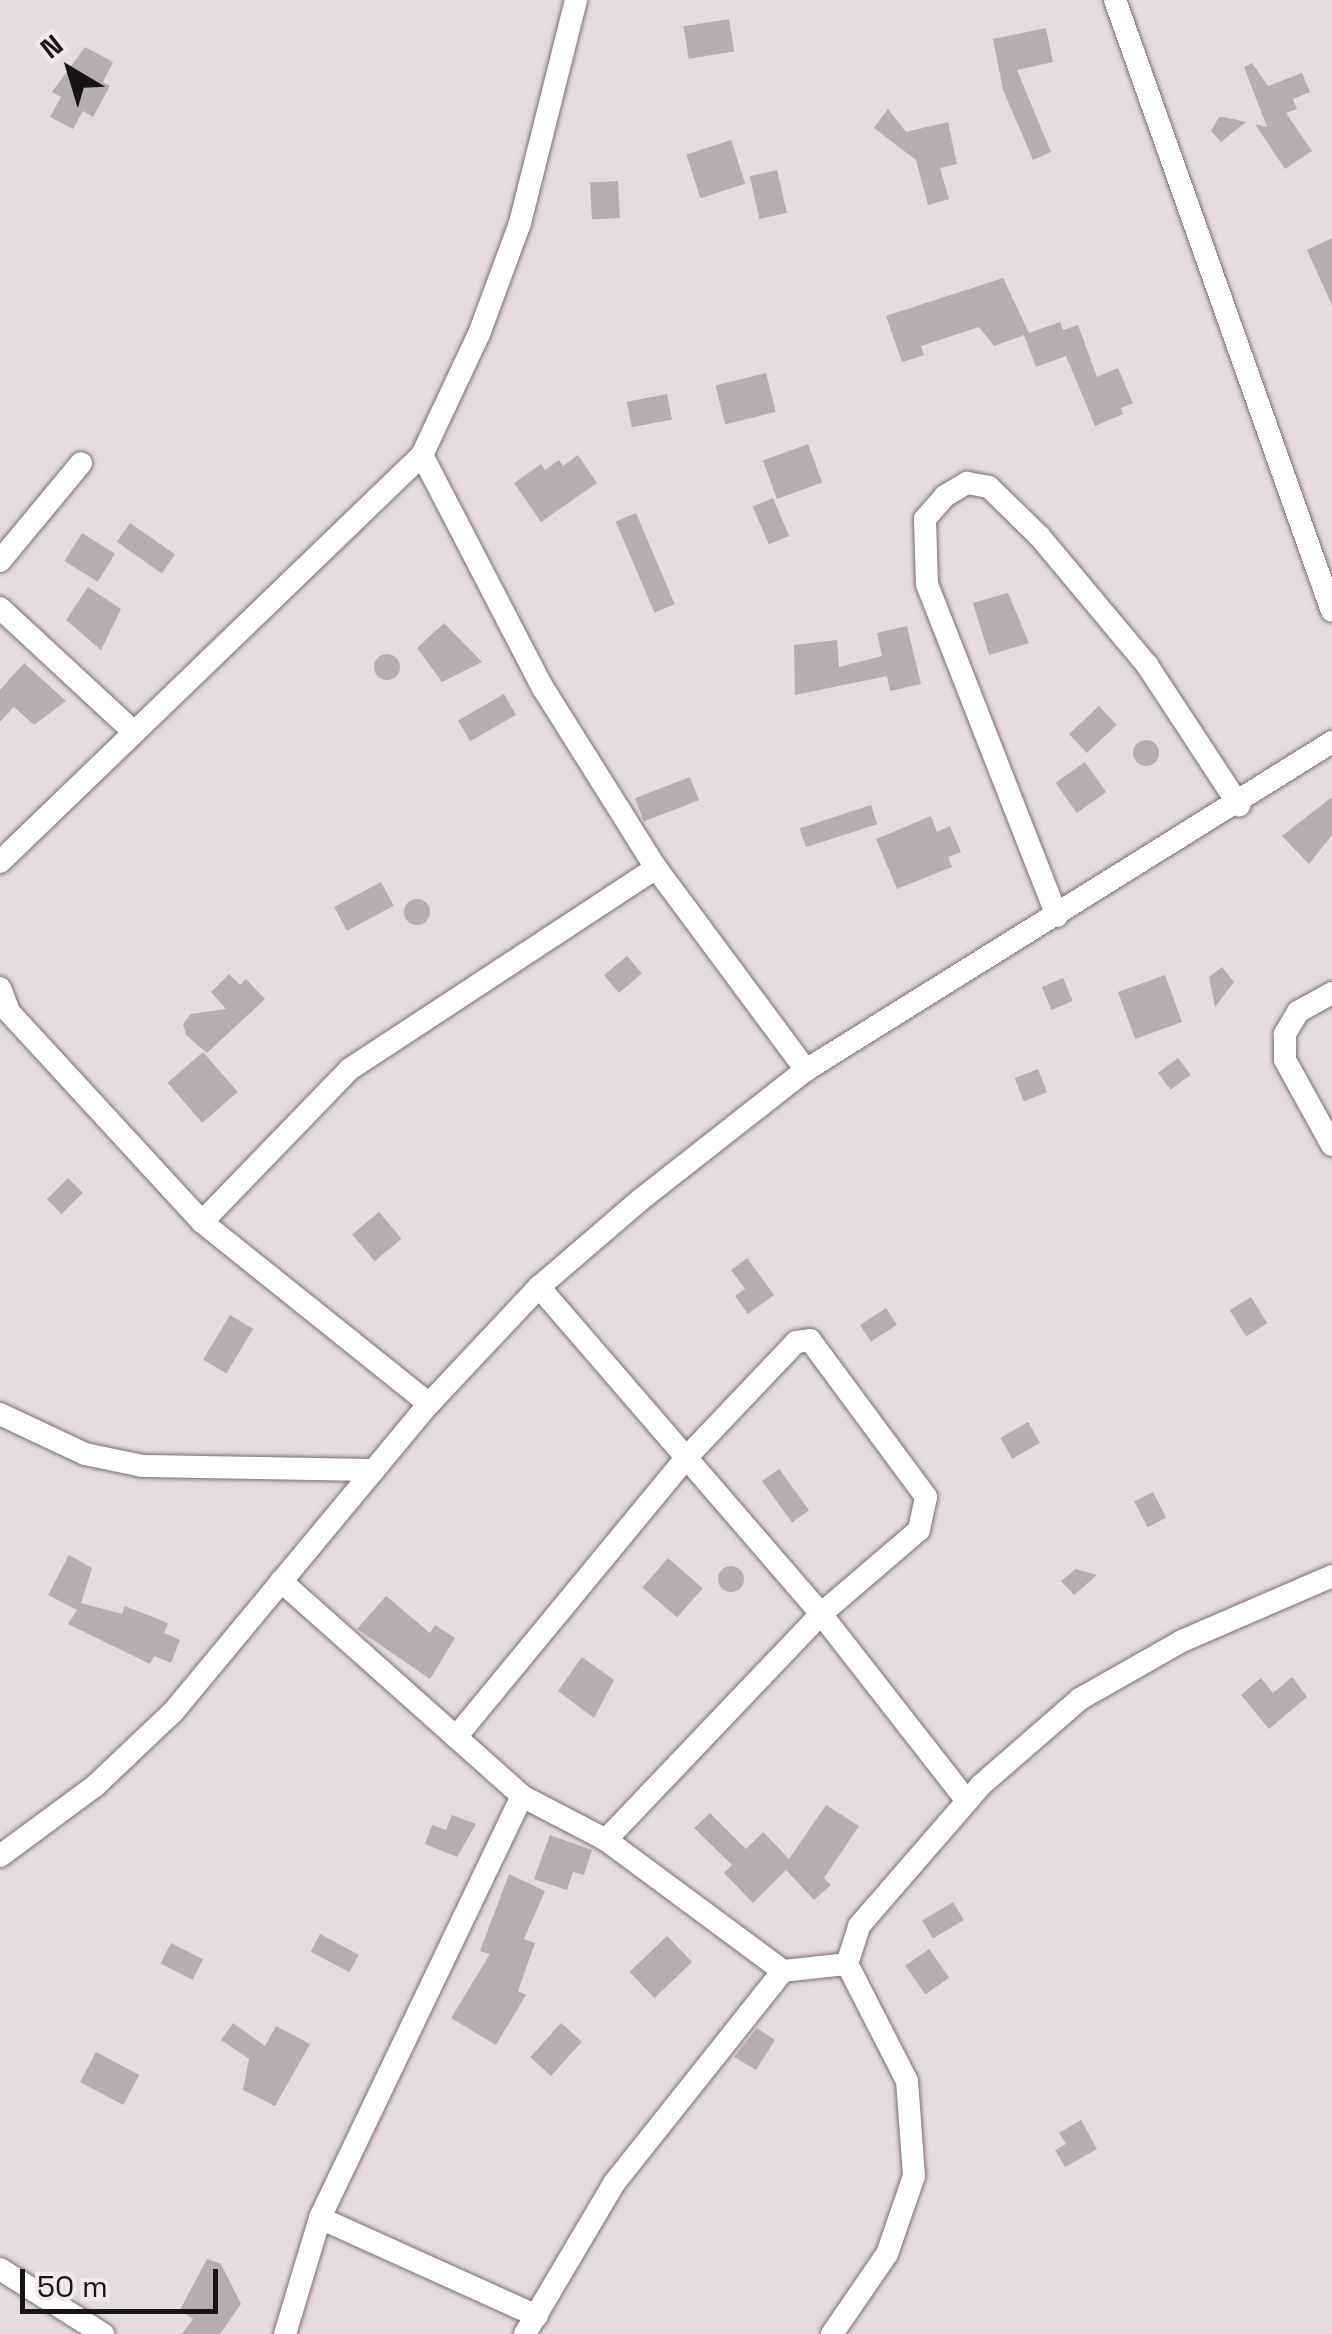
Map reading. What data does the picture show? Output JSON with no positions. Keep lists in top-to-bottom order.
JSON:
{
  "scale_bar": "50 m",
  "north": "top left"
}
